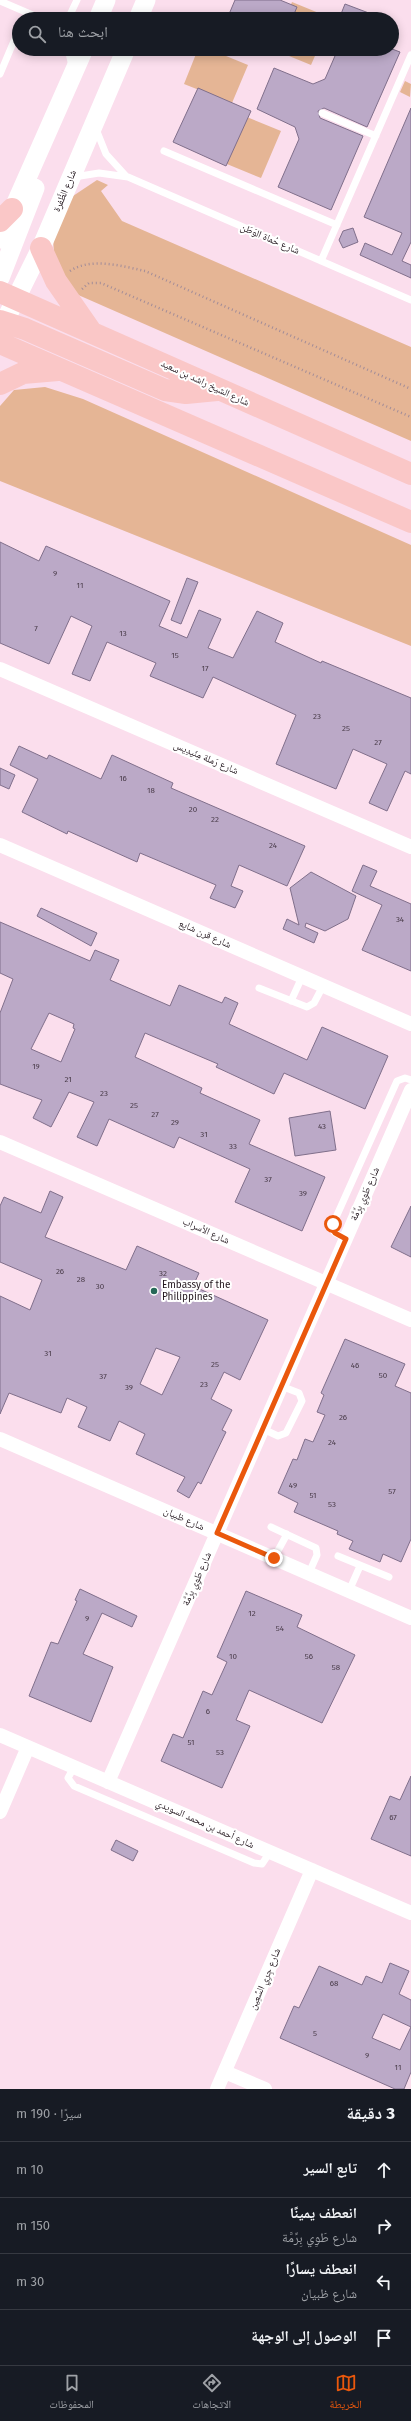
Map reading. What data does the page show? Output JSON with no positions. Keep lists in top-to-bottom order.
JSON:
{
  "streets": {
    "main road": ["شارع الظَّفرة", "شارع الشيخ راشد بن سعيد"],
    "street": [
      "شارع رَملة مِنَيدِيس",
      "شارع قرن شايِع",
      "شارع طَوِي بِرِّمَّة",
      "شارع الأسراب",
      "شارع ظبيان",
      "شارع أحمد بن محمد السويدي",
      "شارع جِرِي السِّعِين"
    ],
    "lane": ["شارع حُماة الوَطَن"]
  },
  "crossings": [
    ["شارع الظَّفرة", "شارع حُماة الوَطَن"],
    ["شارع الظَّفرة", "شارع الشيخ راشد بن سعيد"],
    ["شارع طَوِي بِرِّمَّة", "شارع الأسراب"],
    ["شارع طَوِي بِرِّمَّة", "شارع ظبيان"],
    ["شارع طَوِي بِرِّمَّة", "شارع أحمد بن محمد السويدي"],
    ["شارع أحمد بن محمد السويدي", "شارع جِرِي السِّعِين"]
  ],
  "places": ["Embassy of the Philippines"],
  "house_numbers": [
    "9",
    "11",
    "7",
    "13",
    "15",
    "17",
    "23",
    "25",
    "27",
    "16",
    "18",
    "20",
    "22",
    "24",
    "34",
    "19",
    "21",
    "23",
    "25",
    "27",
    "29",
    "43",
    "31",
    "33",
    "37",
    "39",
    "26",
    "32",
    "28",
    "30",
    "31",
    "25",
    "46",
    "50",
    "37",
    "23",
    "39",
    "26",
    "24",
    "49",
    "57",
    "51",
    "53",
    "12",
    "9",
    "54",
    "10",
    "56",
    "58",
    "6",
    "51",
    "53",
    "67",
    "68",
    "5",
    "9",
    "11"
  ],
  "page": {
    "search": "ابحث هنا",
    "heading": ["3 دقيقة", "سيرًا · 190 m"],
    "list": [
      ["تابع السير", "10 m"],
      ["انعطف يمينًا", "شارع طَوِي بِرِّمَّة", "150 m"],
      ["انعطف يسارًا", "شارع ظبيان", "30 m"],
      "الوصول إلى الوجهة"
    ],
    "nav": ["الخريطة", "الاتجاهات", "المحفوظات"]
  }
}
